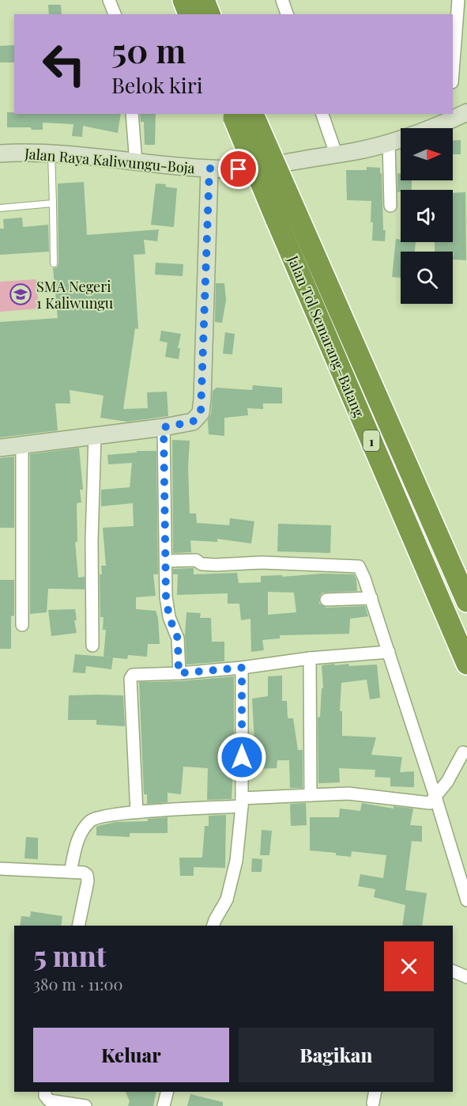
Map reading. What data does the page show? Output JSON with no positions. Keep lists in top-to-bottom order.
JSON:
{
  "streets": {
    "highway": ["Jalan Tol Semarang–Batang", "1"],
    "main road": ["Jalan Raya Kaliwungu-Boja"]
  },
  "places": {
    "school or university": ["SMA Negeri 1 Kaliwungu"]
  },
  "north": "right",
  "page": {
    "turn": ["50 m", "Belok kiri"],
    "heading": ["5 mnt", "380 m · 11:00"],
    "buttons": ["Keluar", "Bagikan"]
  }
}
